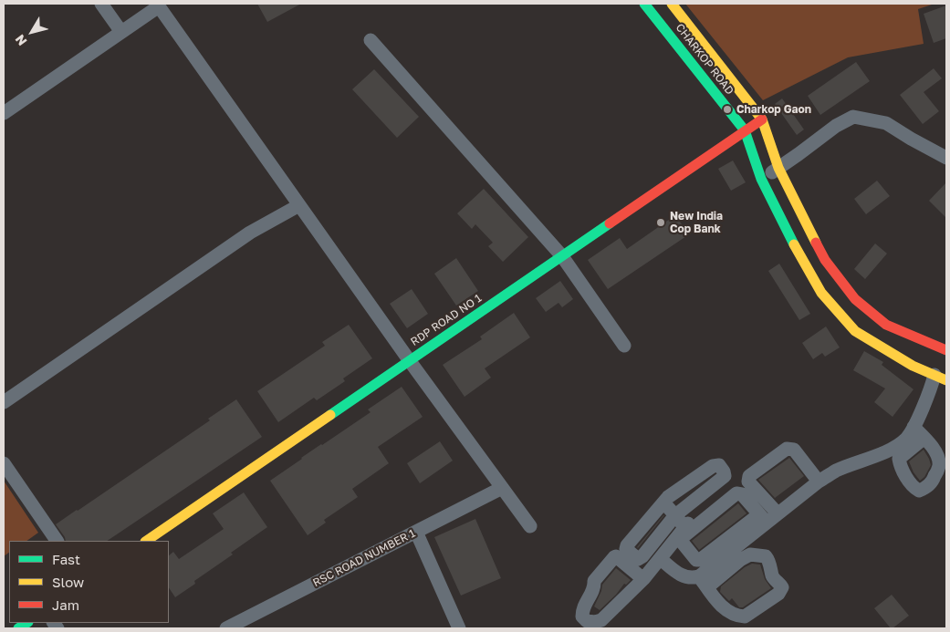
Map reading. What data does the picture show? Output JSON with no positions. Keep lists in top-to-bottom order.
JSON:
{
  "streets": {
    "street": ["CHARKOP ROAD", "RDP ROAD NO 1", "RSC ROAD NUMBER 1"]
  },
  "crossings": [
    ["CHARKOP ROAD", "RDP ROAD NO 1"]
  ],
  "places": ["Charkop Gaon", "New India Cop Bank"],
  "legend": ["Fast", "Slow", "Jam"],
  "north": "bottom left"
}
